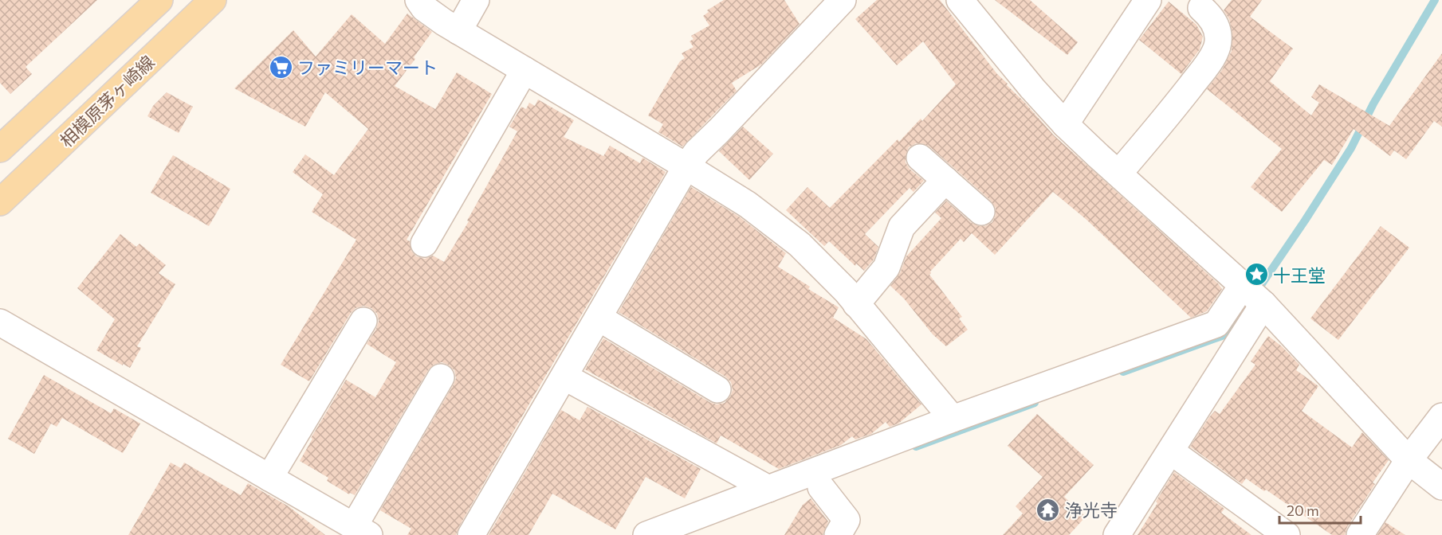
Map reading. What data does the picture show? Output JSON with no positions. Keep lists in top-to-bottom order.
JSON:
{
  "streets": {
    "main road": ["相模原茅ヶ崎線"]
  },
  "places": {
    "supermarket": ["ファミリーマート"],
    "place": ["十王堂"],
    "temple": ["浄光寺"]
  },
  "scale_bar": "20 m"
}
